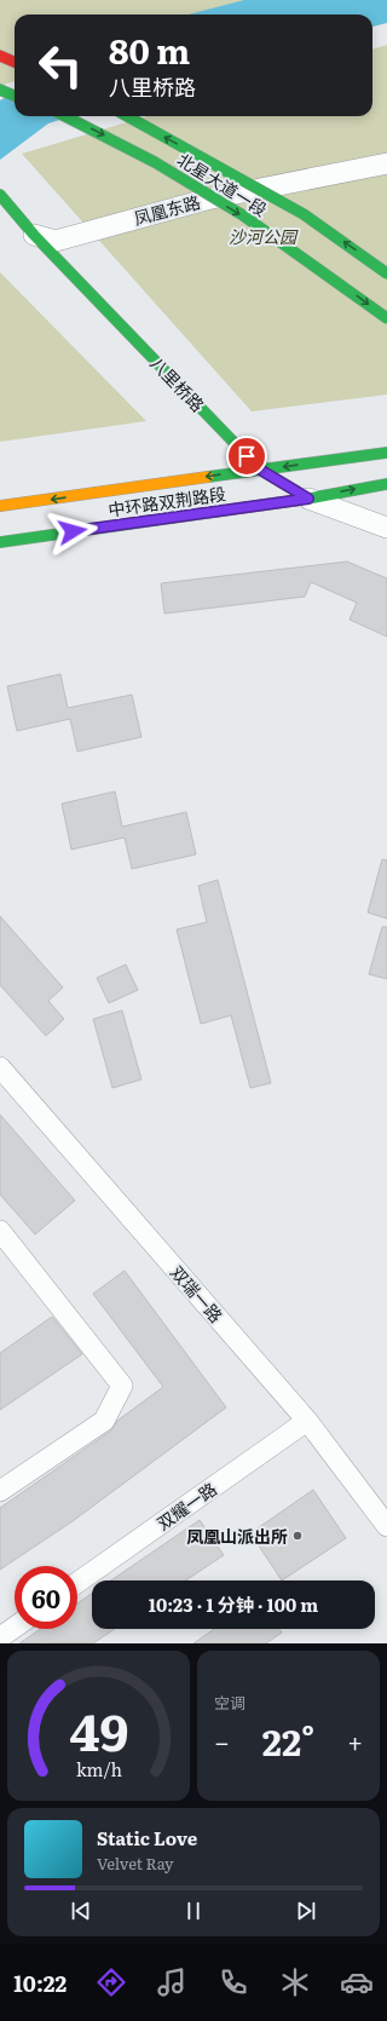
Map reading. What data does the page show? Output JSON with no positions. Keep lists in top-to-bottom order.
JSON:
{
  "streets": {
    "main road": ["北星大道一段", "八里桥路", "中环路双荆路段"],
    "street": ["凤凰东路", "双瑞一路", "双耀一路"]
  },
  "crossings": [
    ["凤凰东路", "八里桥路"],
    ["八里桥路", "中环路双荆路段"],
    ["双瑞一路", "双耀一路"]
  ],
  "parks": ["沙河公园"],
  "places": ["凤凰山派出所"],
  "page": {
    "turn": ["80 m", "八里桥路"],
    "limit": "60",
    "trip": "10:23 · 1 分钟 · 100 m",
    "tile": "空调",
    "heat": ["−", "22°", "+"],
    "song": ["Static Love", "Velvet Ray"],
    "tabs": "10:22",
    "gauge": ["49", "km/h"]
  }
}
